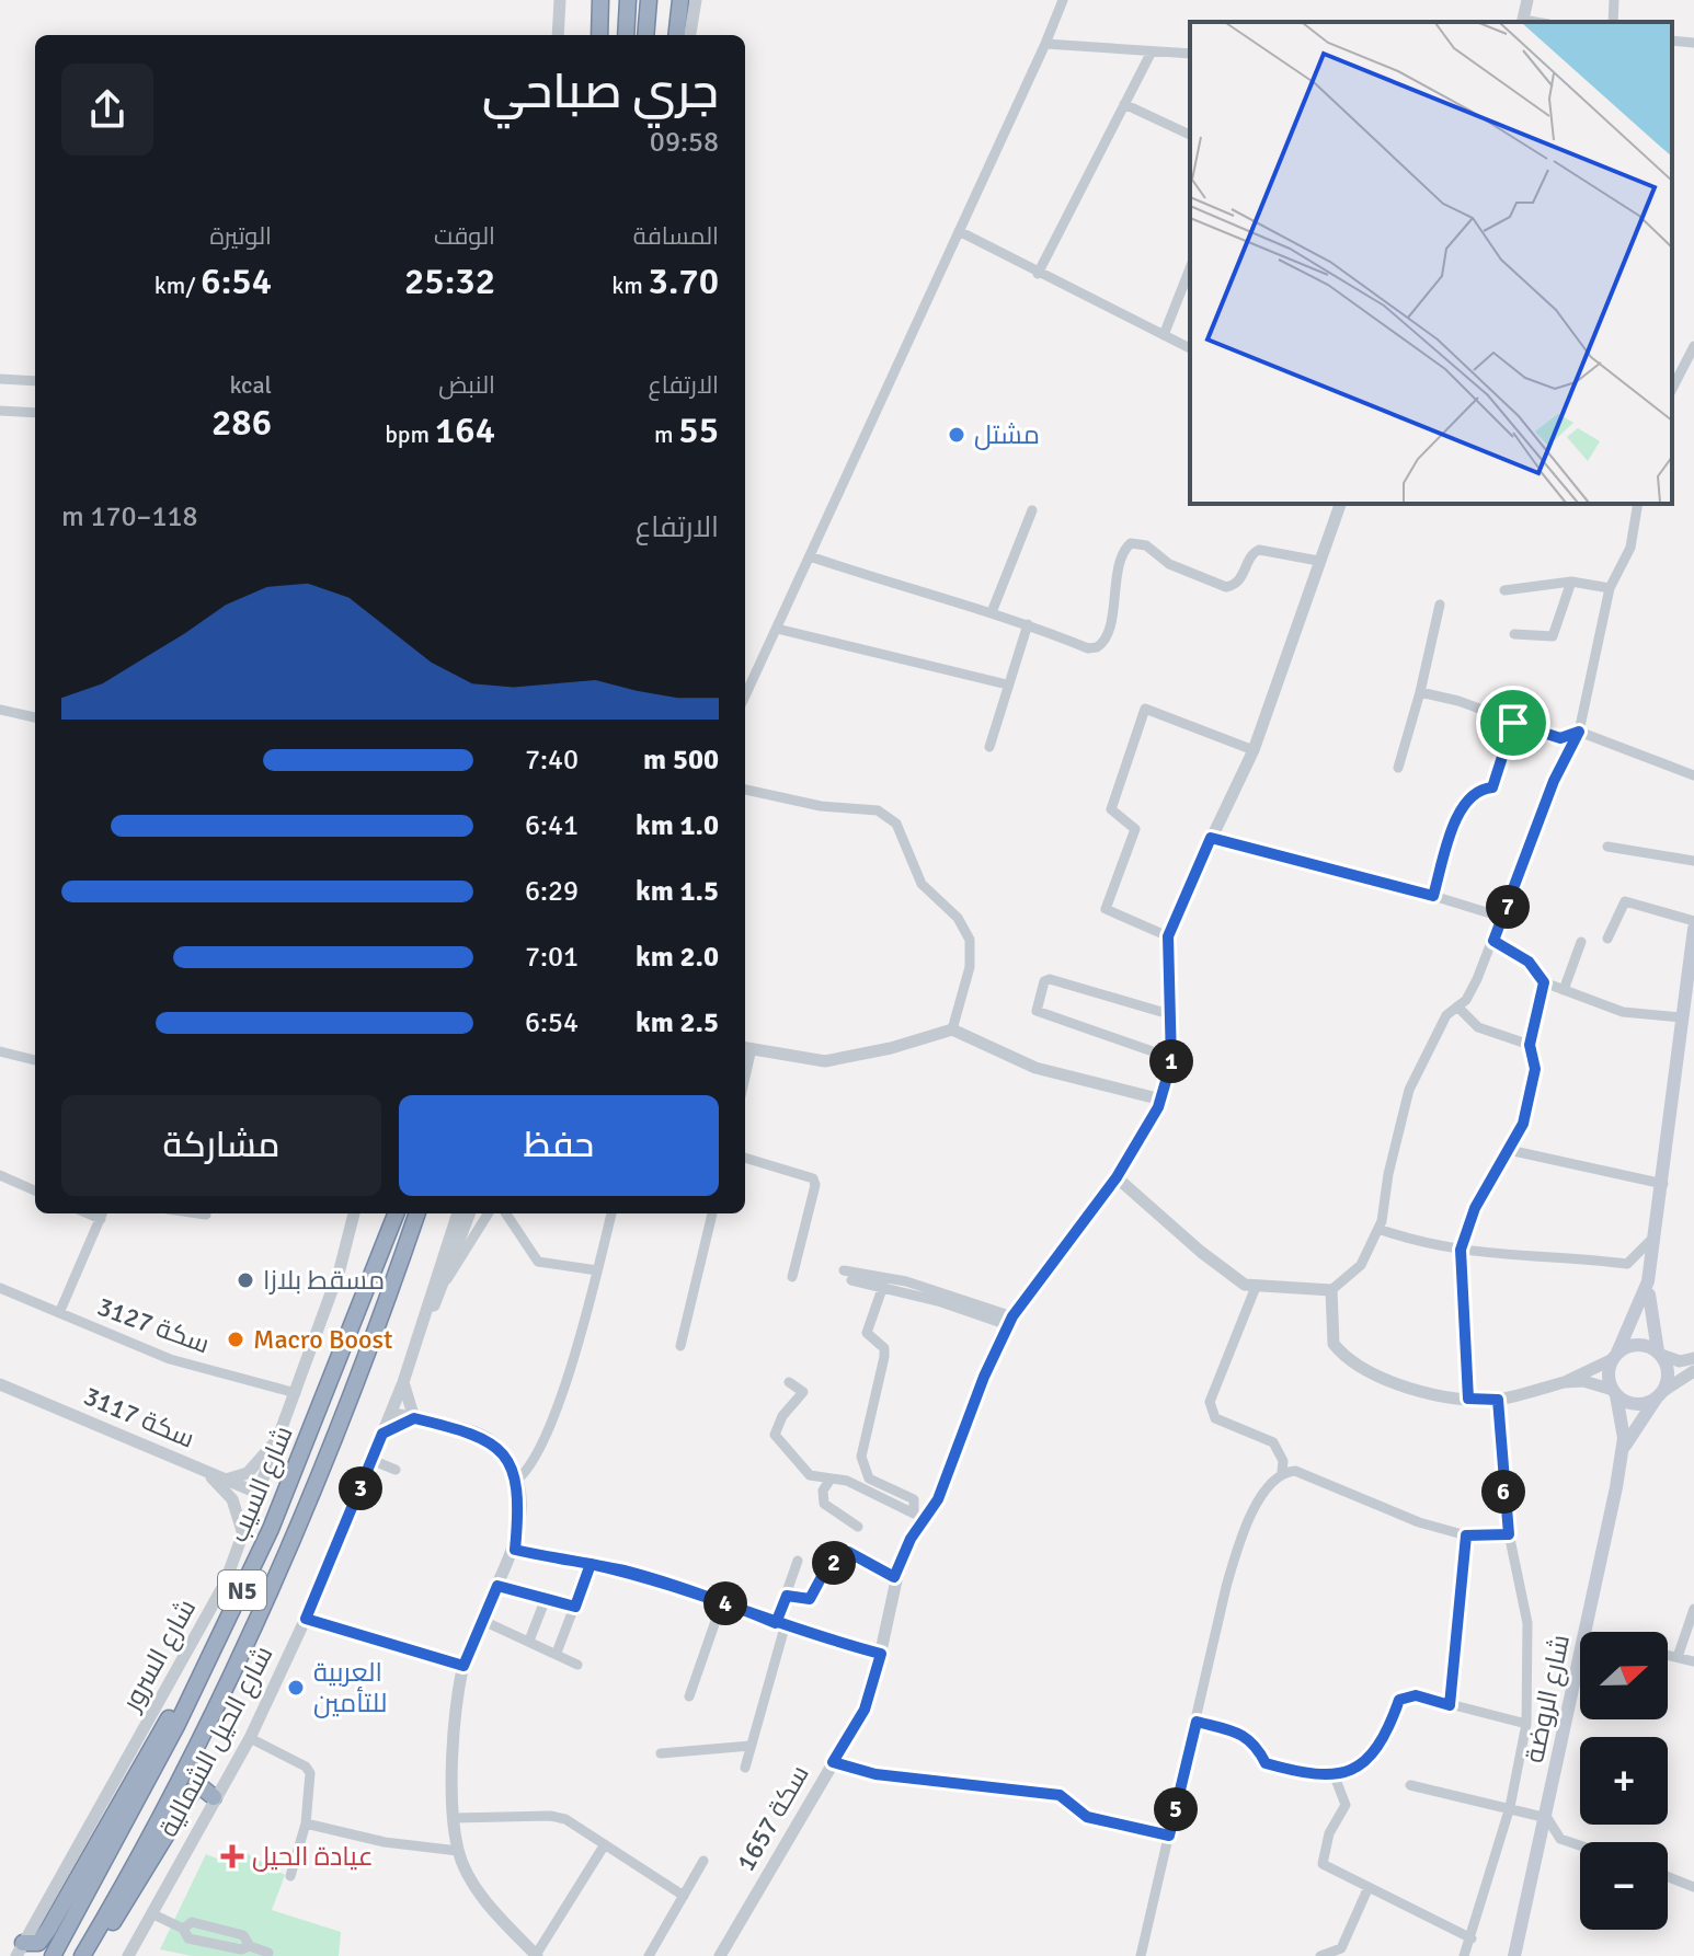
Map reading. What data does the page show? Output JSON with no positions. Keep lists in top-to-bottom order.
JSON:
{
  "streets": {
    "highway": ["شارع السيب", "N5"],
    "main road": ["شارع الروضة"],
    "street": [
      "سكة 3127",
      "سكة 3117",
      "شارع السرور",
      "شارع الحيل الشمالية",
      "سكة 1657"
    ]
  },
  "crossings": [
    ["سكة 3127", "شارع السرور"],
    ["سكة 3117", "شارع السرور"]
  ],
  "places": {
    "other": [
      "مشتل",
      "مسقط بلازا",
      "Macro Boost",
      "العربية للتأمين"
    ],
    "health": ["عيادة الحيل"]
  },
  "north": "right",
  "page": {
    "heading": ["جري صباحي", "09:58"],
    "stats": [
      ["المسافة", "3.70 km"],
      ["الوقت", "25:32"],
      ["الوتيرة", "6:54 /km"],
      ["الارتفاع", "55 m"],
      ["النبض", "164 bpm"],
      ["kcal", "286"]
    ],
    "chart": ["الارتفاع", "118–170 m"],
    "list": [
      {
        "name": "500 m",
        "note": "7:40"
      },
      {
        "name": "1.0 km",
        "note": "6:41"
      },
      {
        "name": "1.5 km",
        "note": "6:29"
      },
      {
        "name": "2.0 km",
        "note": "7:01"
      },
      {
        "name": "2.5 km",
        "note": "6:54"
      }
    ],
    "pins": [
      "7",
      "1",
      "3",
      "6",
      "2",
      "4",
      "5"
    ],
    "buttons": ["حفظ", "مشاركة"],
    "map_buttons": ["+", "−"]
  }
}
